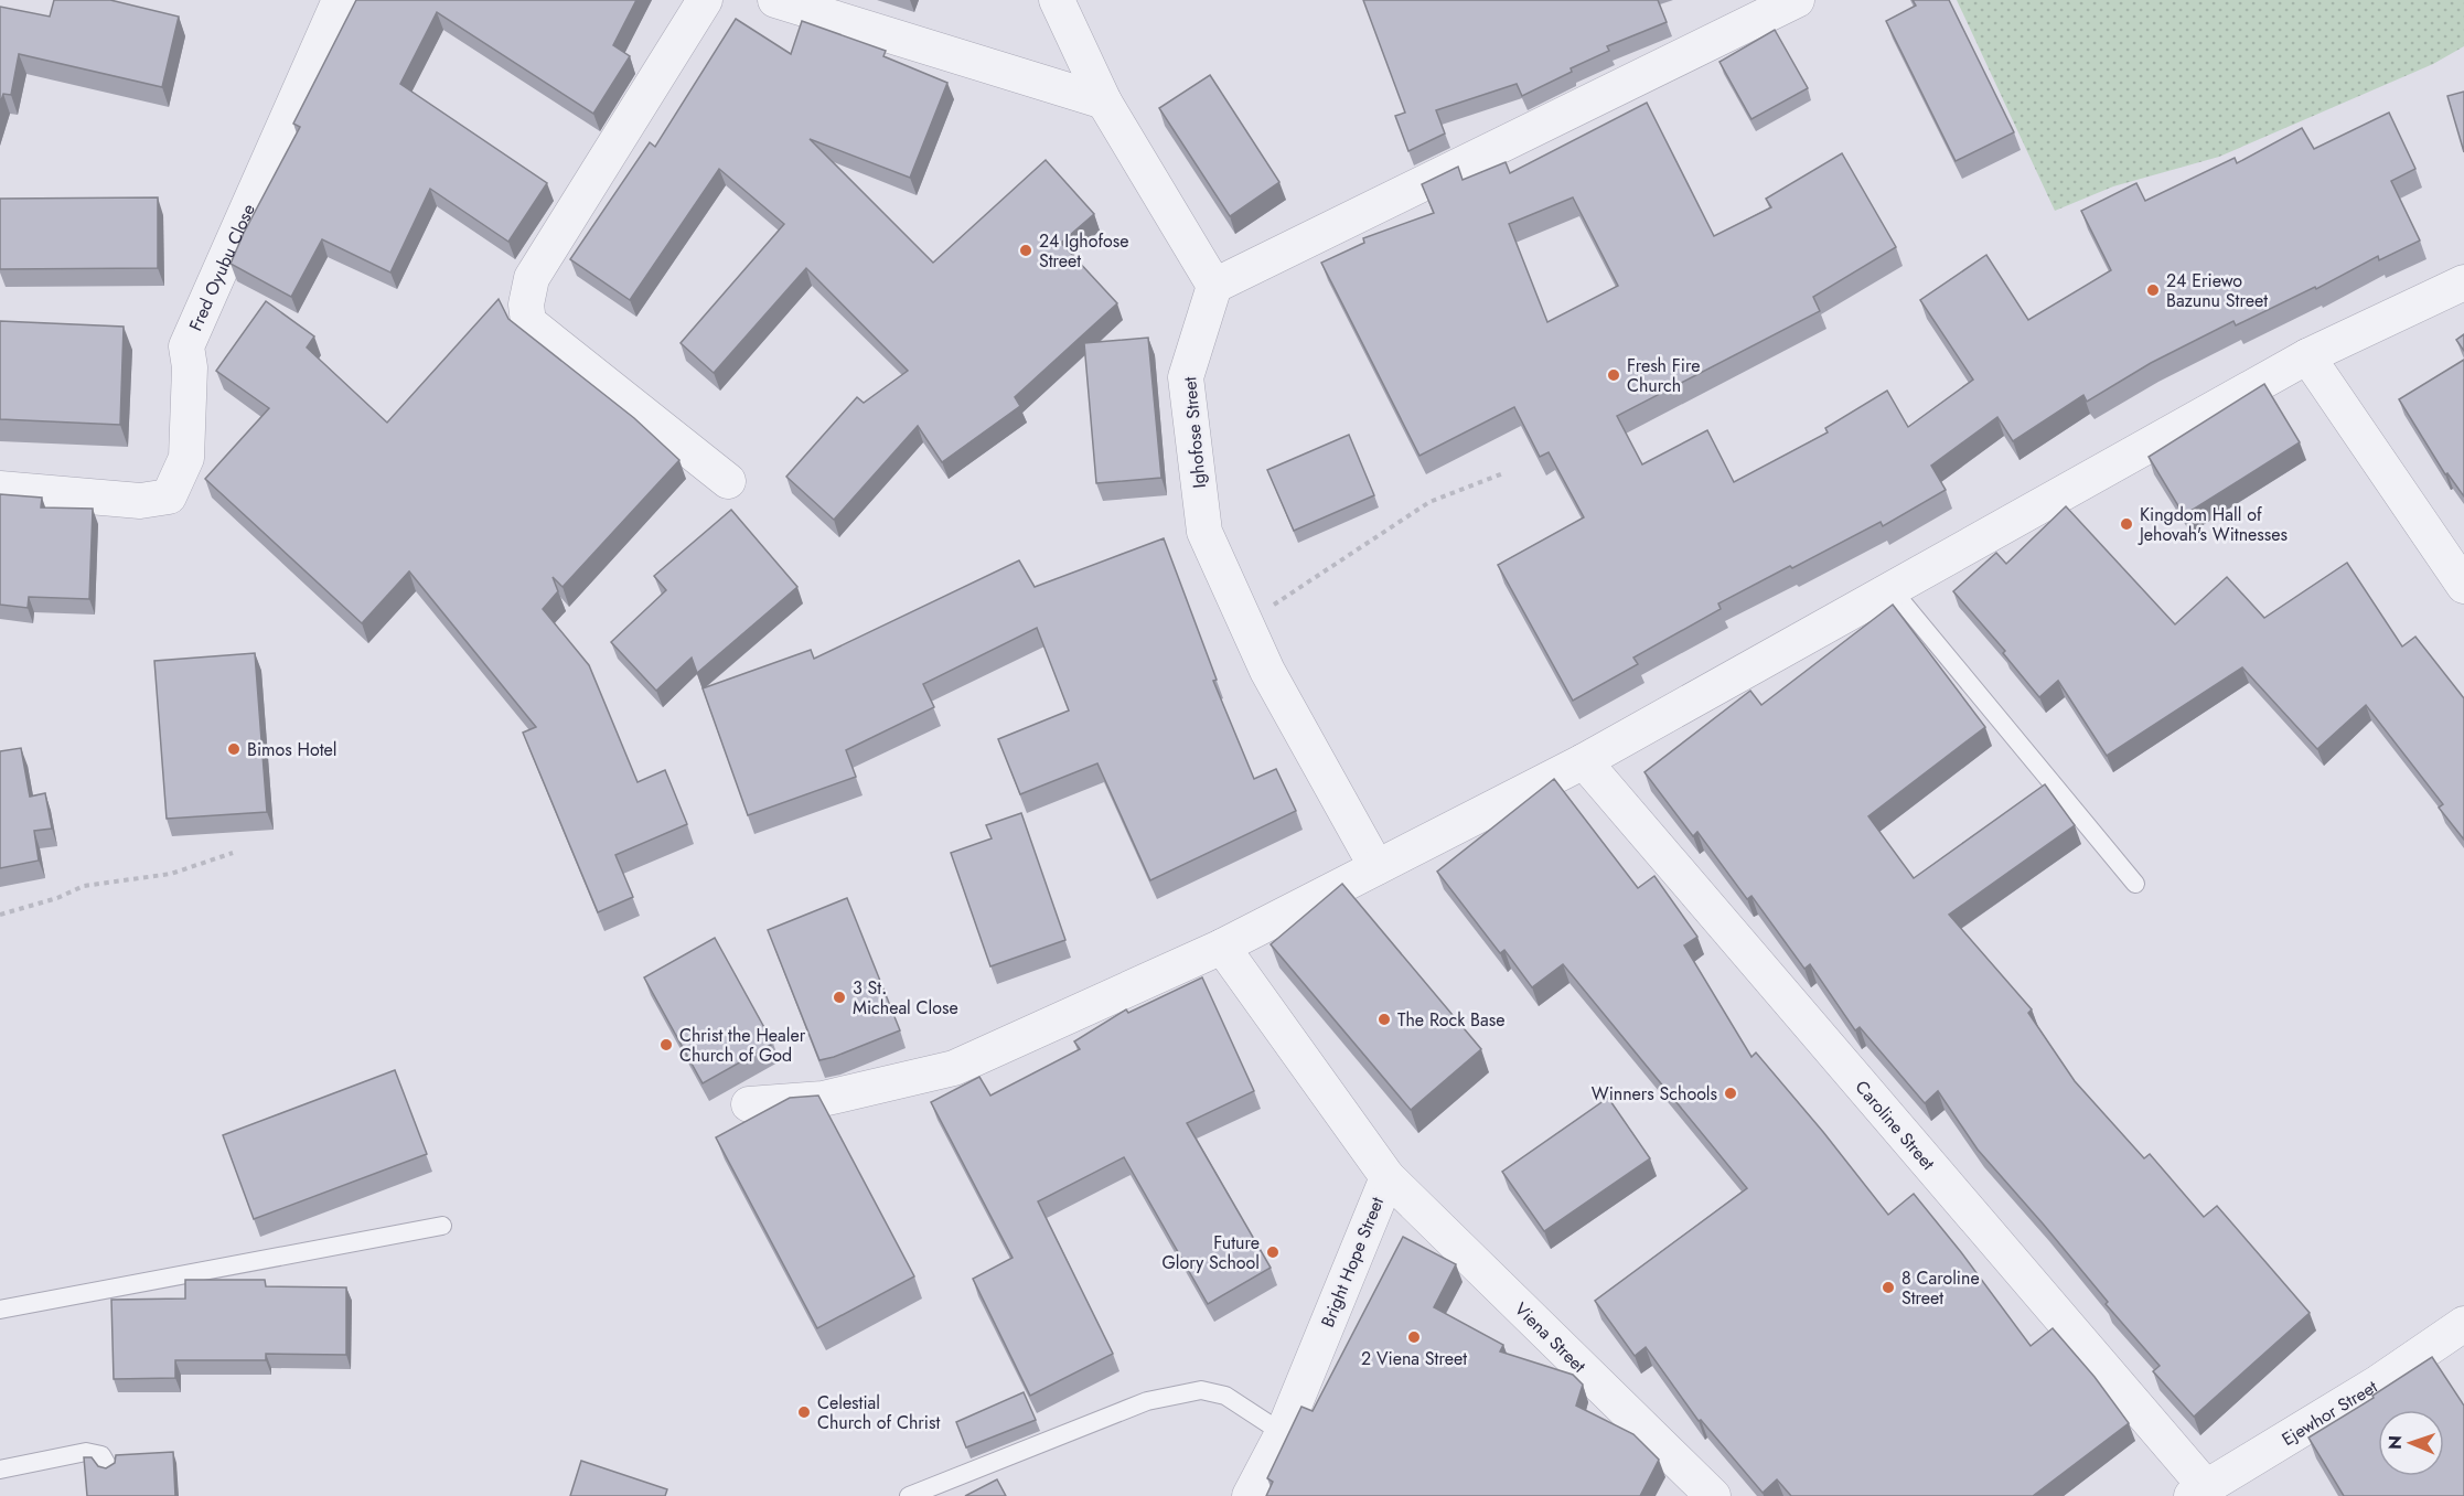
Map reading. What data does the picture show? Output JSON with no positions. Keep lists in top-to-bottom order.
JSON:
{
  "streets": {
    "street": [
      "Fred Oyubu Close",
      "Ighofose Street",
      "Caroline Street",
      "Bright Hope Street",
      "Viena Street",
      "Ejewhor Street"
    ]
  },
  "crossings": [
    ["Caroline Street", "Ejewhor Street"],
    ["Bright Hope Street", "Viena Street"]
  ],
  "places": [
    "24 Ighofose Street",
    "24 Eriewo Bazunu Street",
    "Fresh Fire Church",
    "Kingdom Hall of Jehovah's Witnesses",
    "Bimos Hotel",
    "3 St. Micheal Close",
    "The Rock Base",
    "Christ the Healer Church of God",
    "Winners Schools",
    "Future Glory School",
    "8 Caroline Street",
    "2 Viena Street",
    "Celestial Church of Christ"
  ],
  "north": "left"
}
